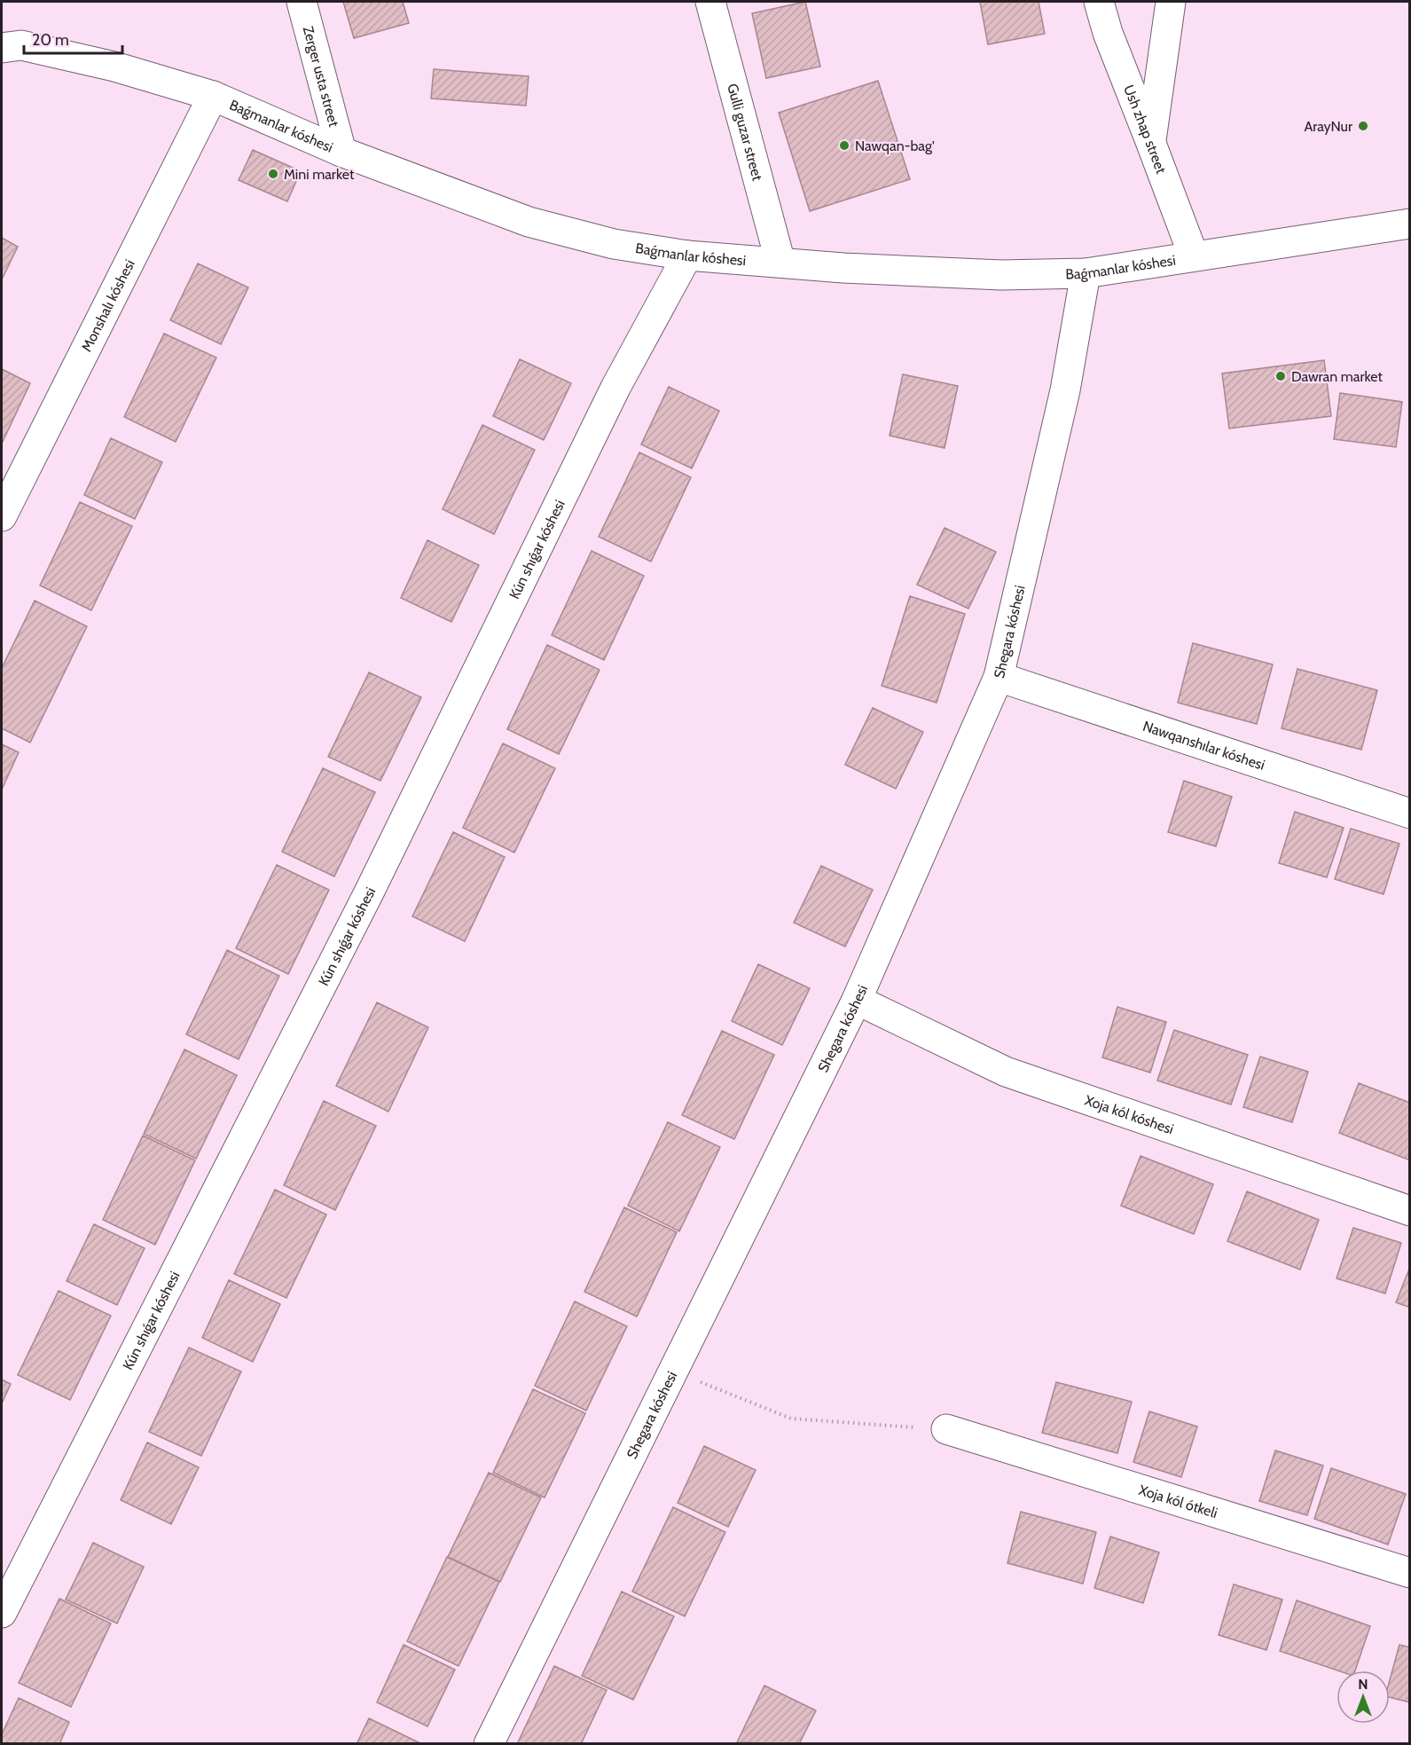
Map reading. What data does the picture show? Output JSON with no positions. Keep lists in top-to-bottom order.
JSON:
{
  "streets": {
    "street": [
      "Zerger usta street",
      "Baǵmanlar kóshesi",
      "Ush zhap street",
      "Gulli guzar street",
      "Monshalı kóshesi",
      "Kún shıǵar kóshesi",
      "Shegara kóshesi",
      "Nawqanshılar kóshesi",
      "Xoja kól kóshesi",
      "Xoja kól ótkeli"
    ]
  },
  "crossings": [
    ["Zerger usta street", "Baǵmanlar kóshesi"],
    ["Baǵmanlar kóshesi", "Ush zhap street"],
    ["Baǵmanlar kóshesi", "Gulli guzar street"],
    ["Baǵmanlar kóshesi", "Monshalı kóshesi"],
    ["Baǵmanlar kóshesi", "Kún shıǵar kóshesi"],
    ["Baǵmanlar kóshesi", "Shegara kóshesi"],
    ["Shegara kóshesi", "Nawqanshılar kóshesi"],
    ["Shegara kóshesi", "Xoja kól kóshesi"]
  ],
  "places": [
    "ArayNur",
    "Nawqan-bag'",
    "Mini market",
    "Dawran market"
  ],
  "scale_bar": "20 m",
  "north": "top"
}
